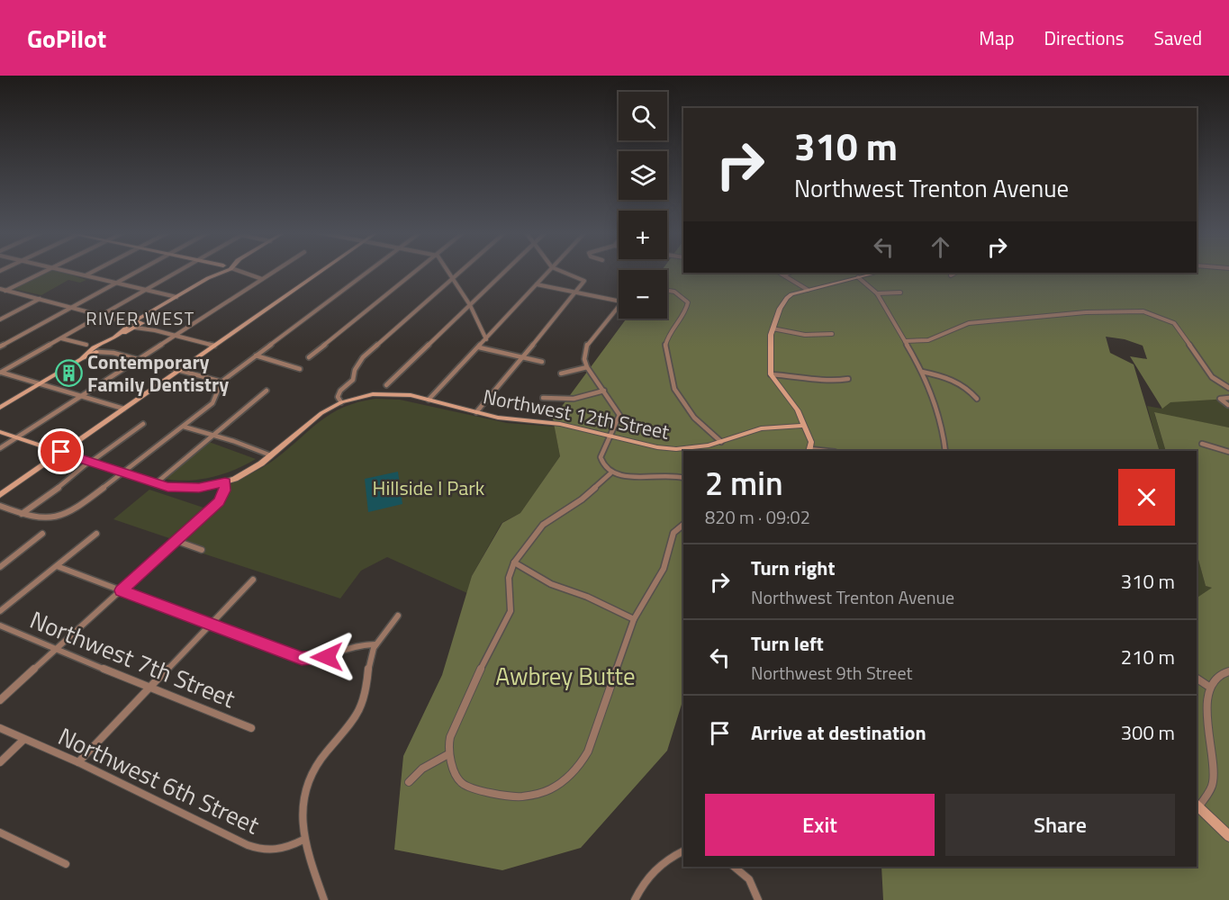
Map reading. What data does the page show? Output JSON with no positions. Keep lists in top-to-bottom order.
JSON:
{
  "streets": {
    "street": ["Northwest 12th Street", "Northwest 7th Street", "Northwest 6th Street"]
  },
  "districts": ["RIVER WEST"],
  "parks": ["Hillside I Park", "Awbrey Butte"],
  "places": {
    "building": ["Contemporary Family Dentistry"]
  },
  "page": {
    "header": "GoPilot",
    "nav": ["Map", "Directions", "Saved"],
    "map_buttons": ["+", "−"],
    "turn": ["310 m", "Northwest Trenton Avenue"],
    "heading": ["2 min", "820 m · 09:02"],
    "list": [
      {
        "name": "Turn right",
        "note": "Northwest Trenton Avenue",
        "value": "310 m"
      },
      {
        "name": "Turn left",
        "note": "Northwest 9th Street",
        "value": "210 m"
      },
      {
        "name": "Arrive at destination",
        "value": "300 m"
      }
    ],
    "buttons": ["Exit", "Share"]
  }
}
